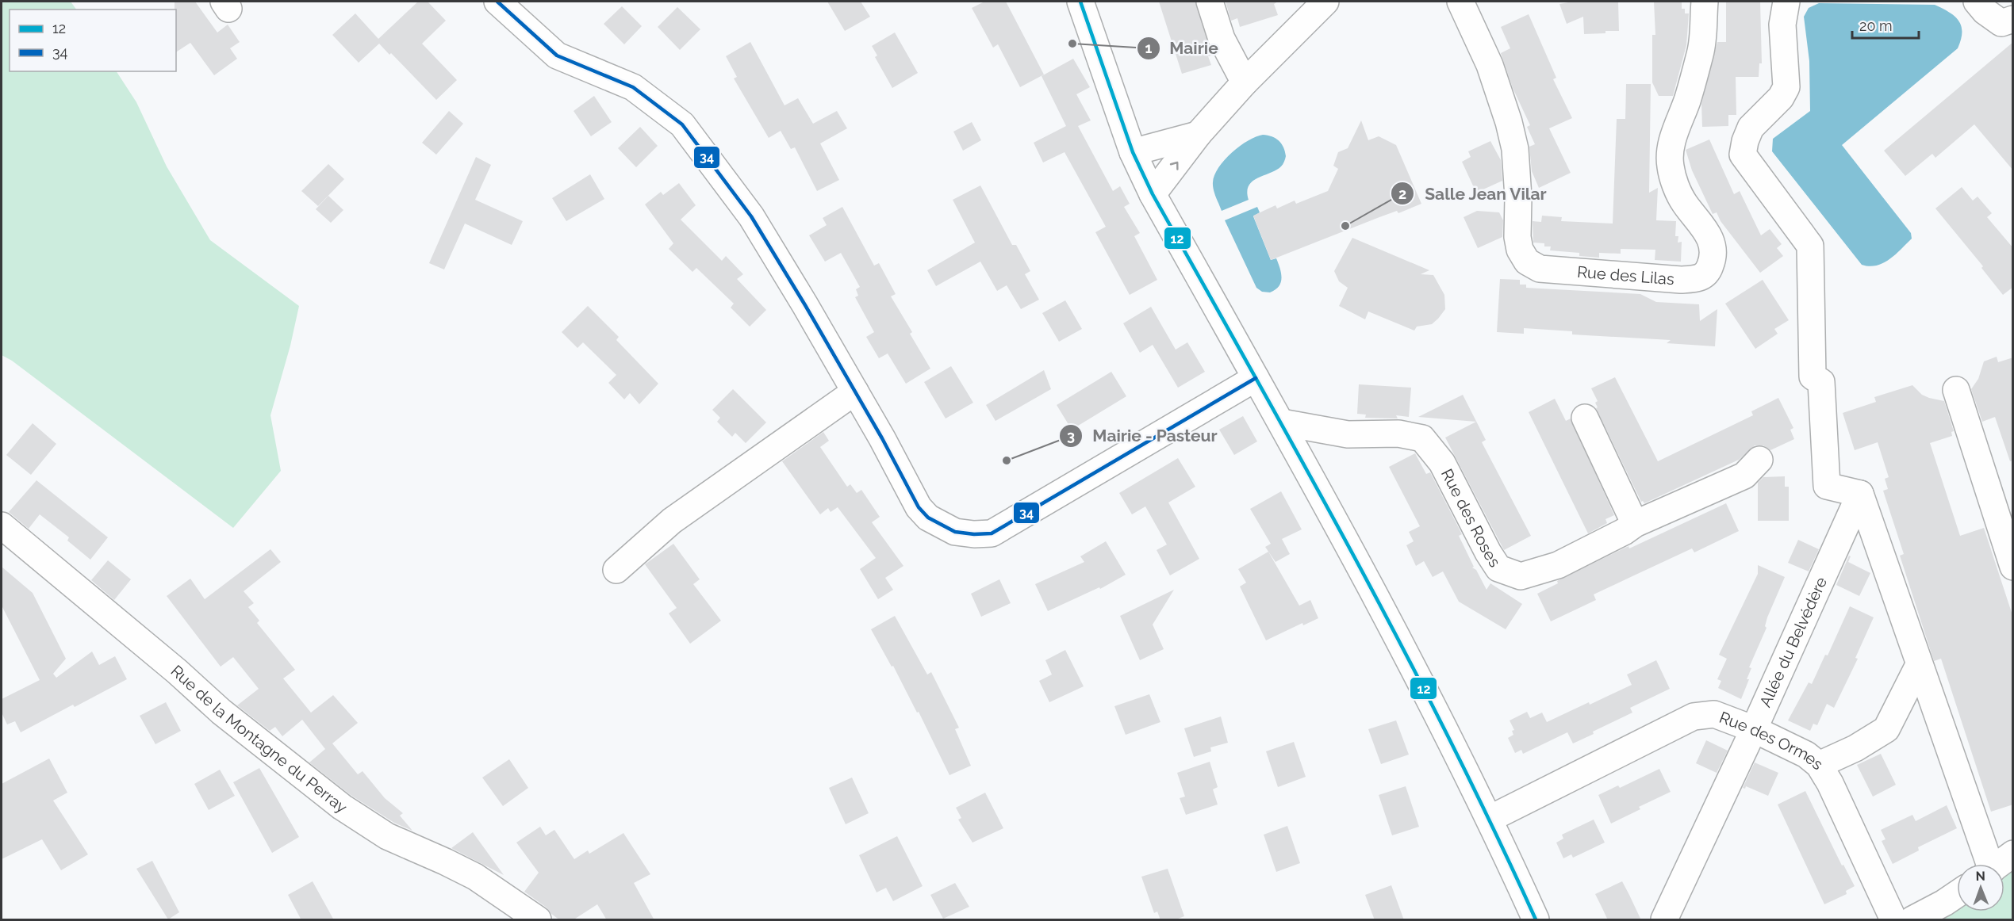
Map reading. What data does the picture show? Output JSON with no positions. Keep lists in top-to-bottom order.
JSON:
{
  "streets": {
    "street": [
      "Rue des Lilas",
      "Rue des Roses",
      "Allée du Belvédère",
      "Rue de la Montagne du Perray",
      "Rue des Ormes"
    ]
  },
  "crossings": [
    ["Allée du Belvédère", "Rue des Ormes"]
  ],
  "places": ["Mairie", "Salle Jean Vilar", "Mairie - Pasteur"],
  "lines": ["transit line 12", "transit line 34"],
  "legend": ["12", "34"],
  "scale_bar": "20 m",
  "north": "top"
}
